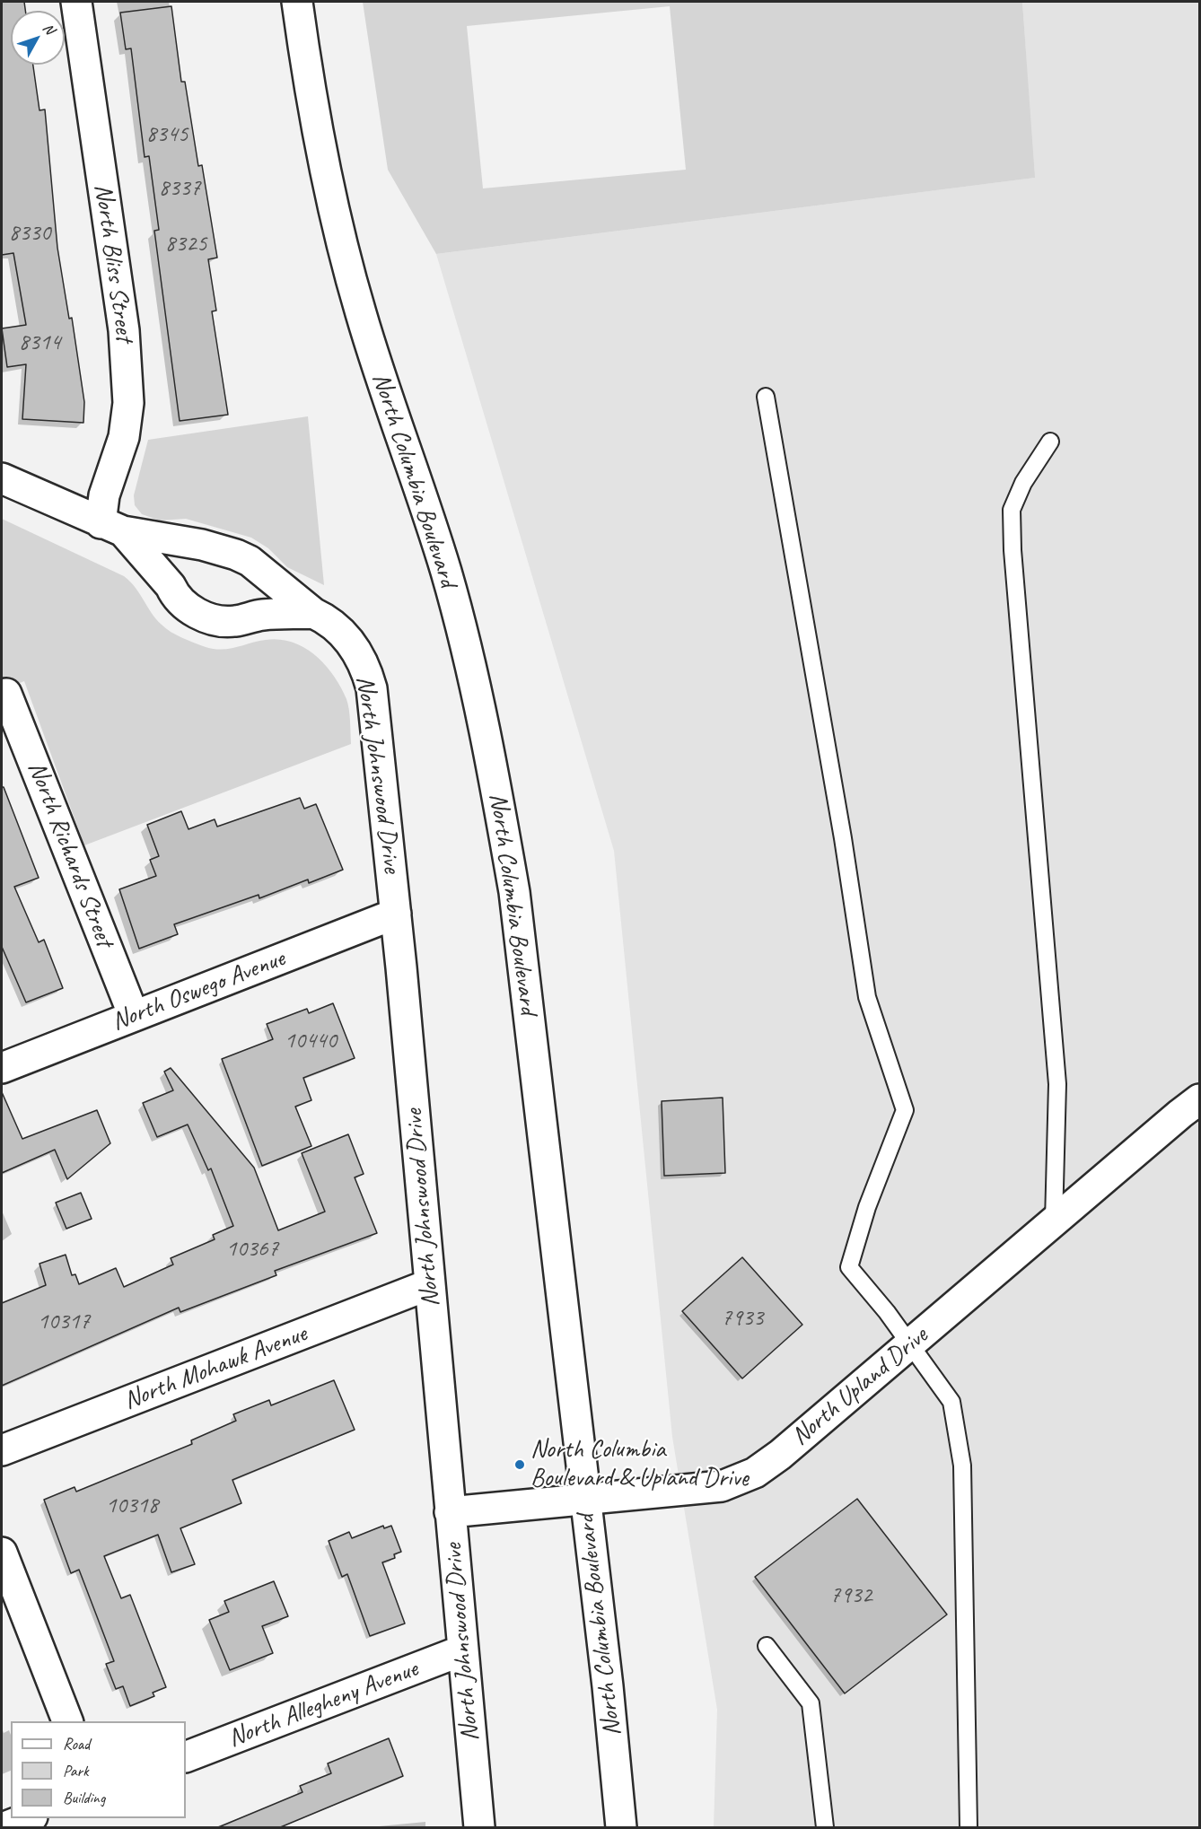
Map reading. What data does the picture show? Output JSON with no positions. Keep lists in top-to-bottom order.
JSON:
{
  "streets": {
    "street": [
      "North Bliss Street",
      "North Columbia Boulevard",
      "North Johnswood Drive",
      "North Richards Street",
      "North Oswego Avenue",
      "North Mohawk Avenue",
      "North Upland Drive",
      "North Allegheny Avenue"
    ]
  },
  "crossings": [
    ["North Bliss Street", "North Johnswood Drive"],
    ["North Columbia Boulevard", "North Upland Drive"],
    ["North Johnswood Drive", "North Oswego Avenue"],
    ["North Johnswood Drive", "North Mohawk Avenue"],
    ["North Johnswood Drive", "North Upland Drive"],
    ["North Johnswood Drive", "North Allegheny Avenue"],
    ["North Richards Street", "North Oswego Avenue"]
  ],
  "places": ["North Columbia Boulevard & Upland Drive"],
  "house_numbers": [
    "8345",
    "8337",
    "8330",
    "8325",
    "8314",
    "10440",
    "10367",
    "7933",
    "10317",
    "10318",
    "7932"
  ],
  "legend": ["Road", "Park", "Building"],
  "north": "top right"
}
